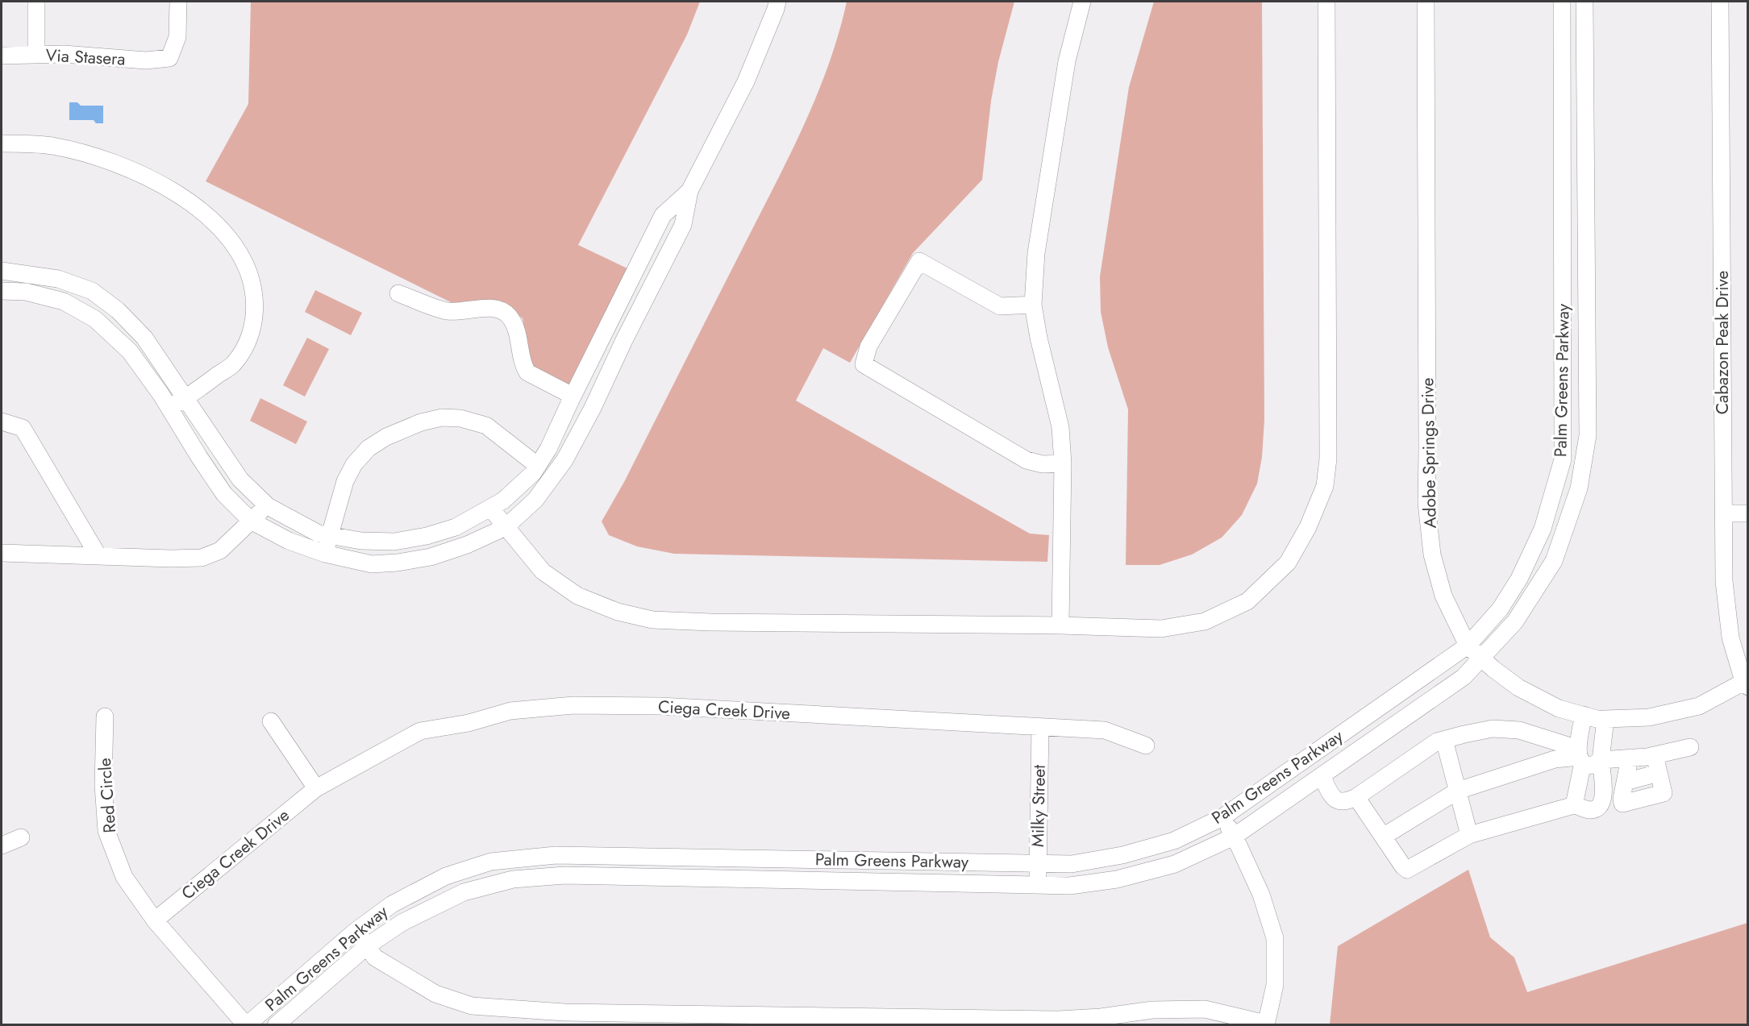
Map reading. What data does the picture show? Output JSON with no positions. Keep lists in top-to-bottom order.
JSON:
{
  "streets": {
    "street": [
      "Via Stasera",
      "Cabazon Peak Drive",
      "Palm Greens Parkway",
      "Adobe Springs Drive",
      "Ciega Creek Drive",
      "Red Circle",
      "Milky Street"
    ]
  },
  "crossings": [
    ["Cabazon Peak Drive", "Adobe Springs Drive"],
    ["Palm Greens Parkway", "Adobe Springs Drive"],
    ["Palm Greens Parkway", "Red Circle"],
    ["Palm Greens Parkway", "Milky Street"],
    ["Ciega Creek Drive", "Red Circle"],
    ["Ciega Creek Drive", "Milky Street"]
  ]
}
